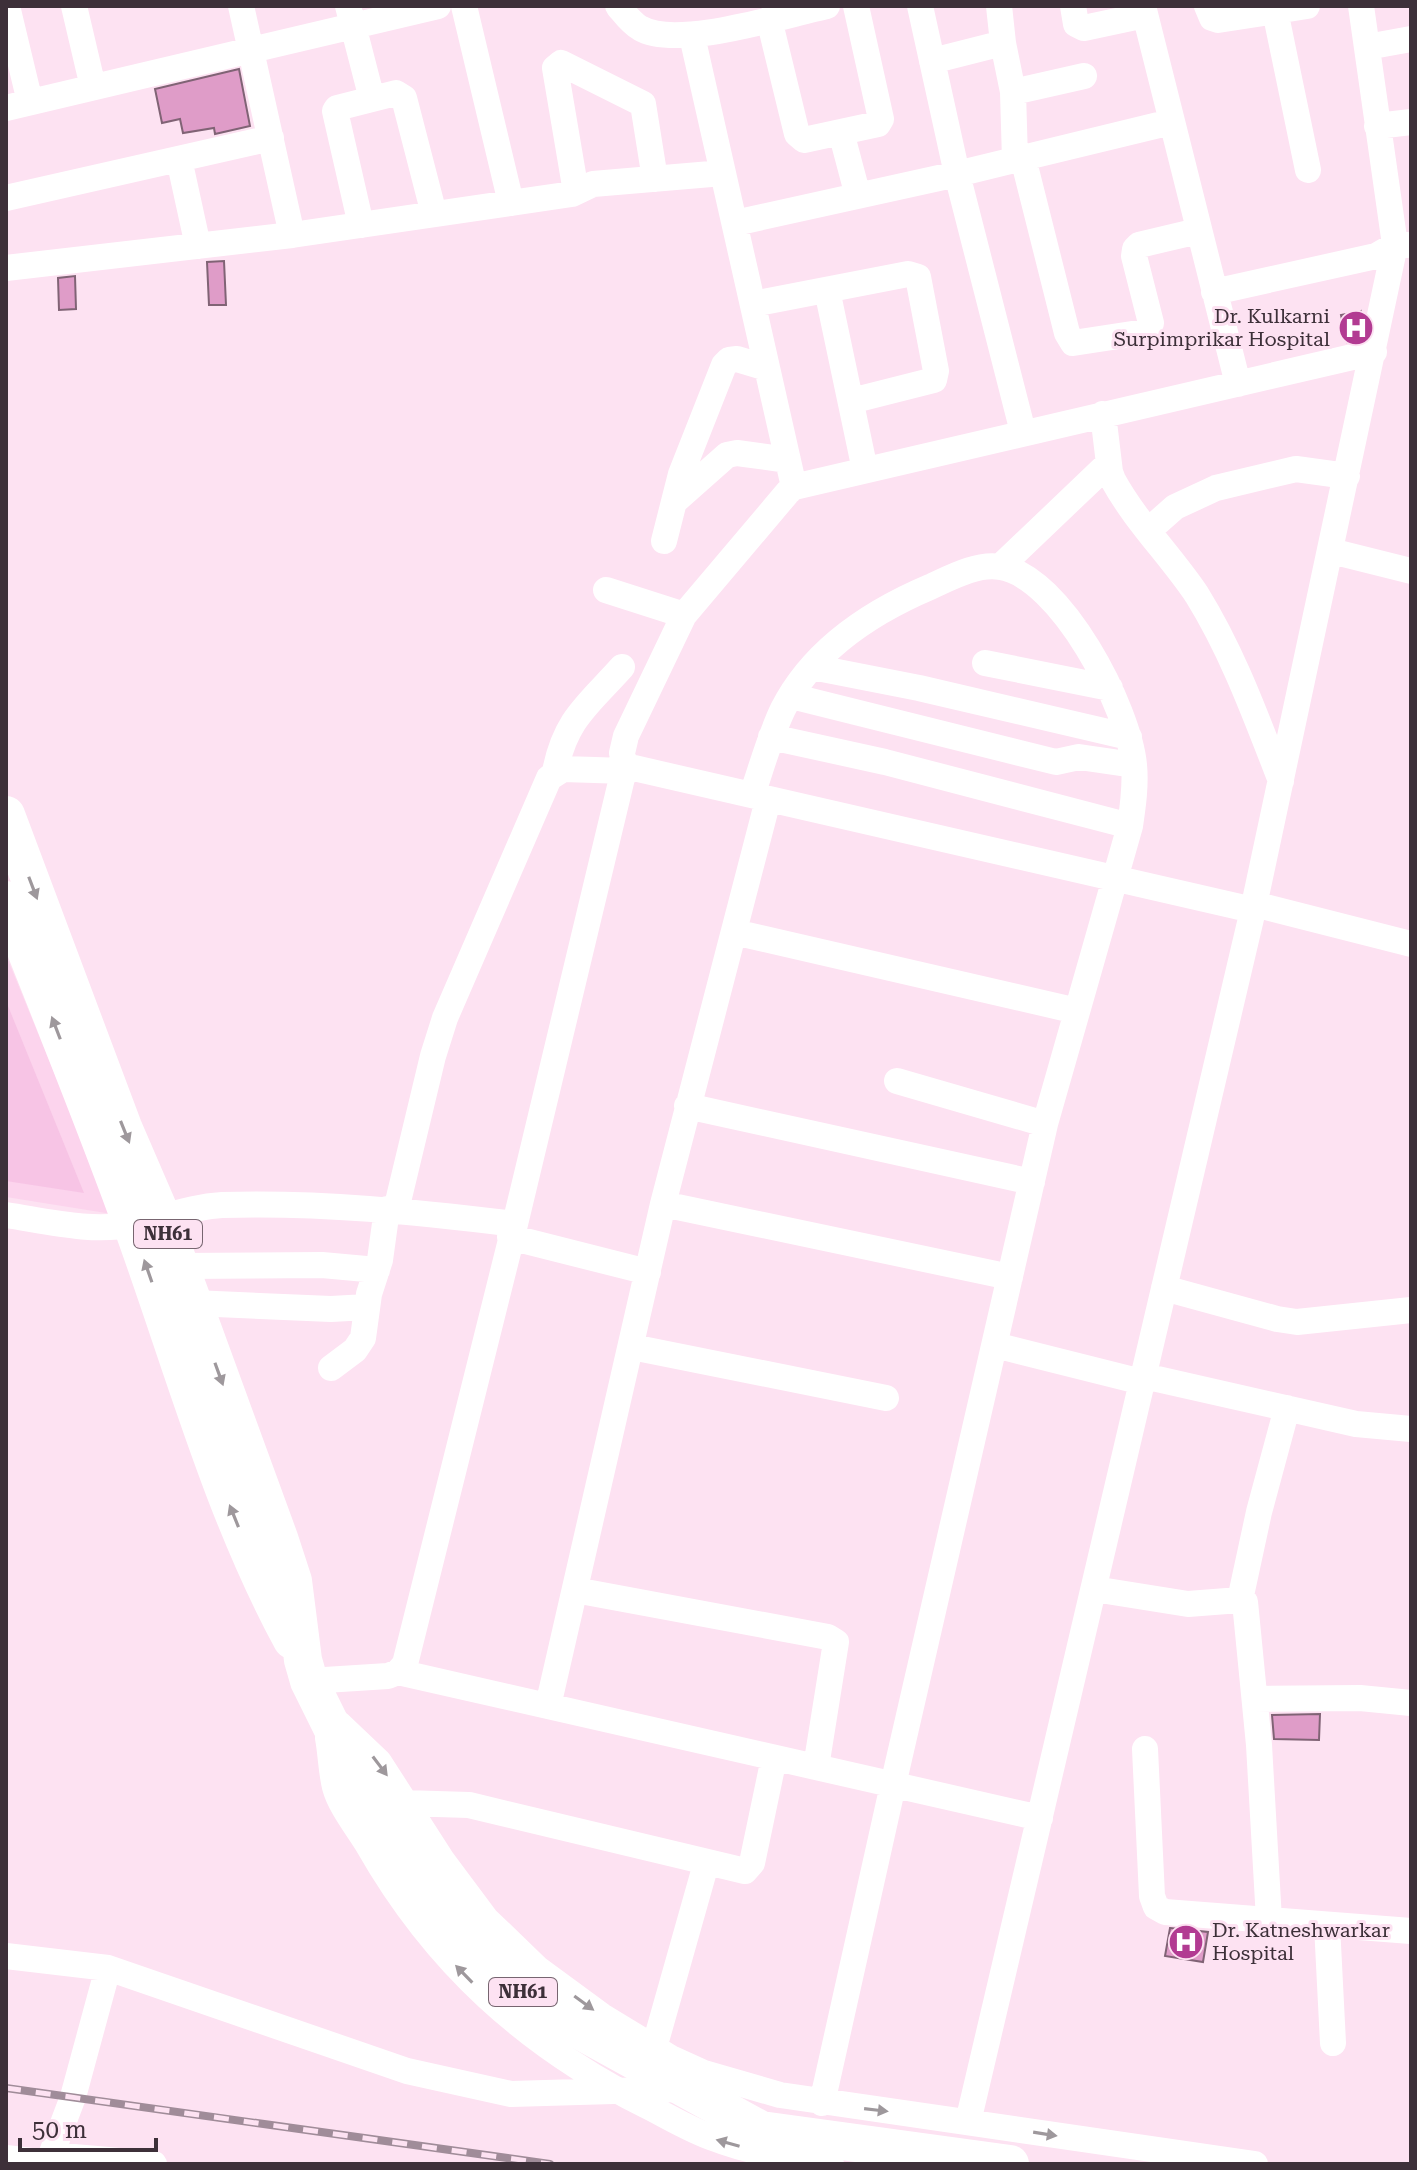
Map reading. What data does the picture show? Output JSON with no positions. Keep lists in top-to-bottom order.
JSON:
{
  "streets": {
    "highway": ["NH61"]
  },
  "places": {
    "hospital": ["Dr. Kulkarni Surpimprikar Hospital", "Dr. Katneshwarkar Hospital"]
  },
  "scale_bar": "50 m"
}
